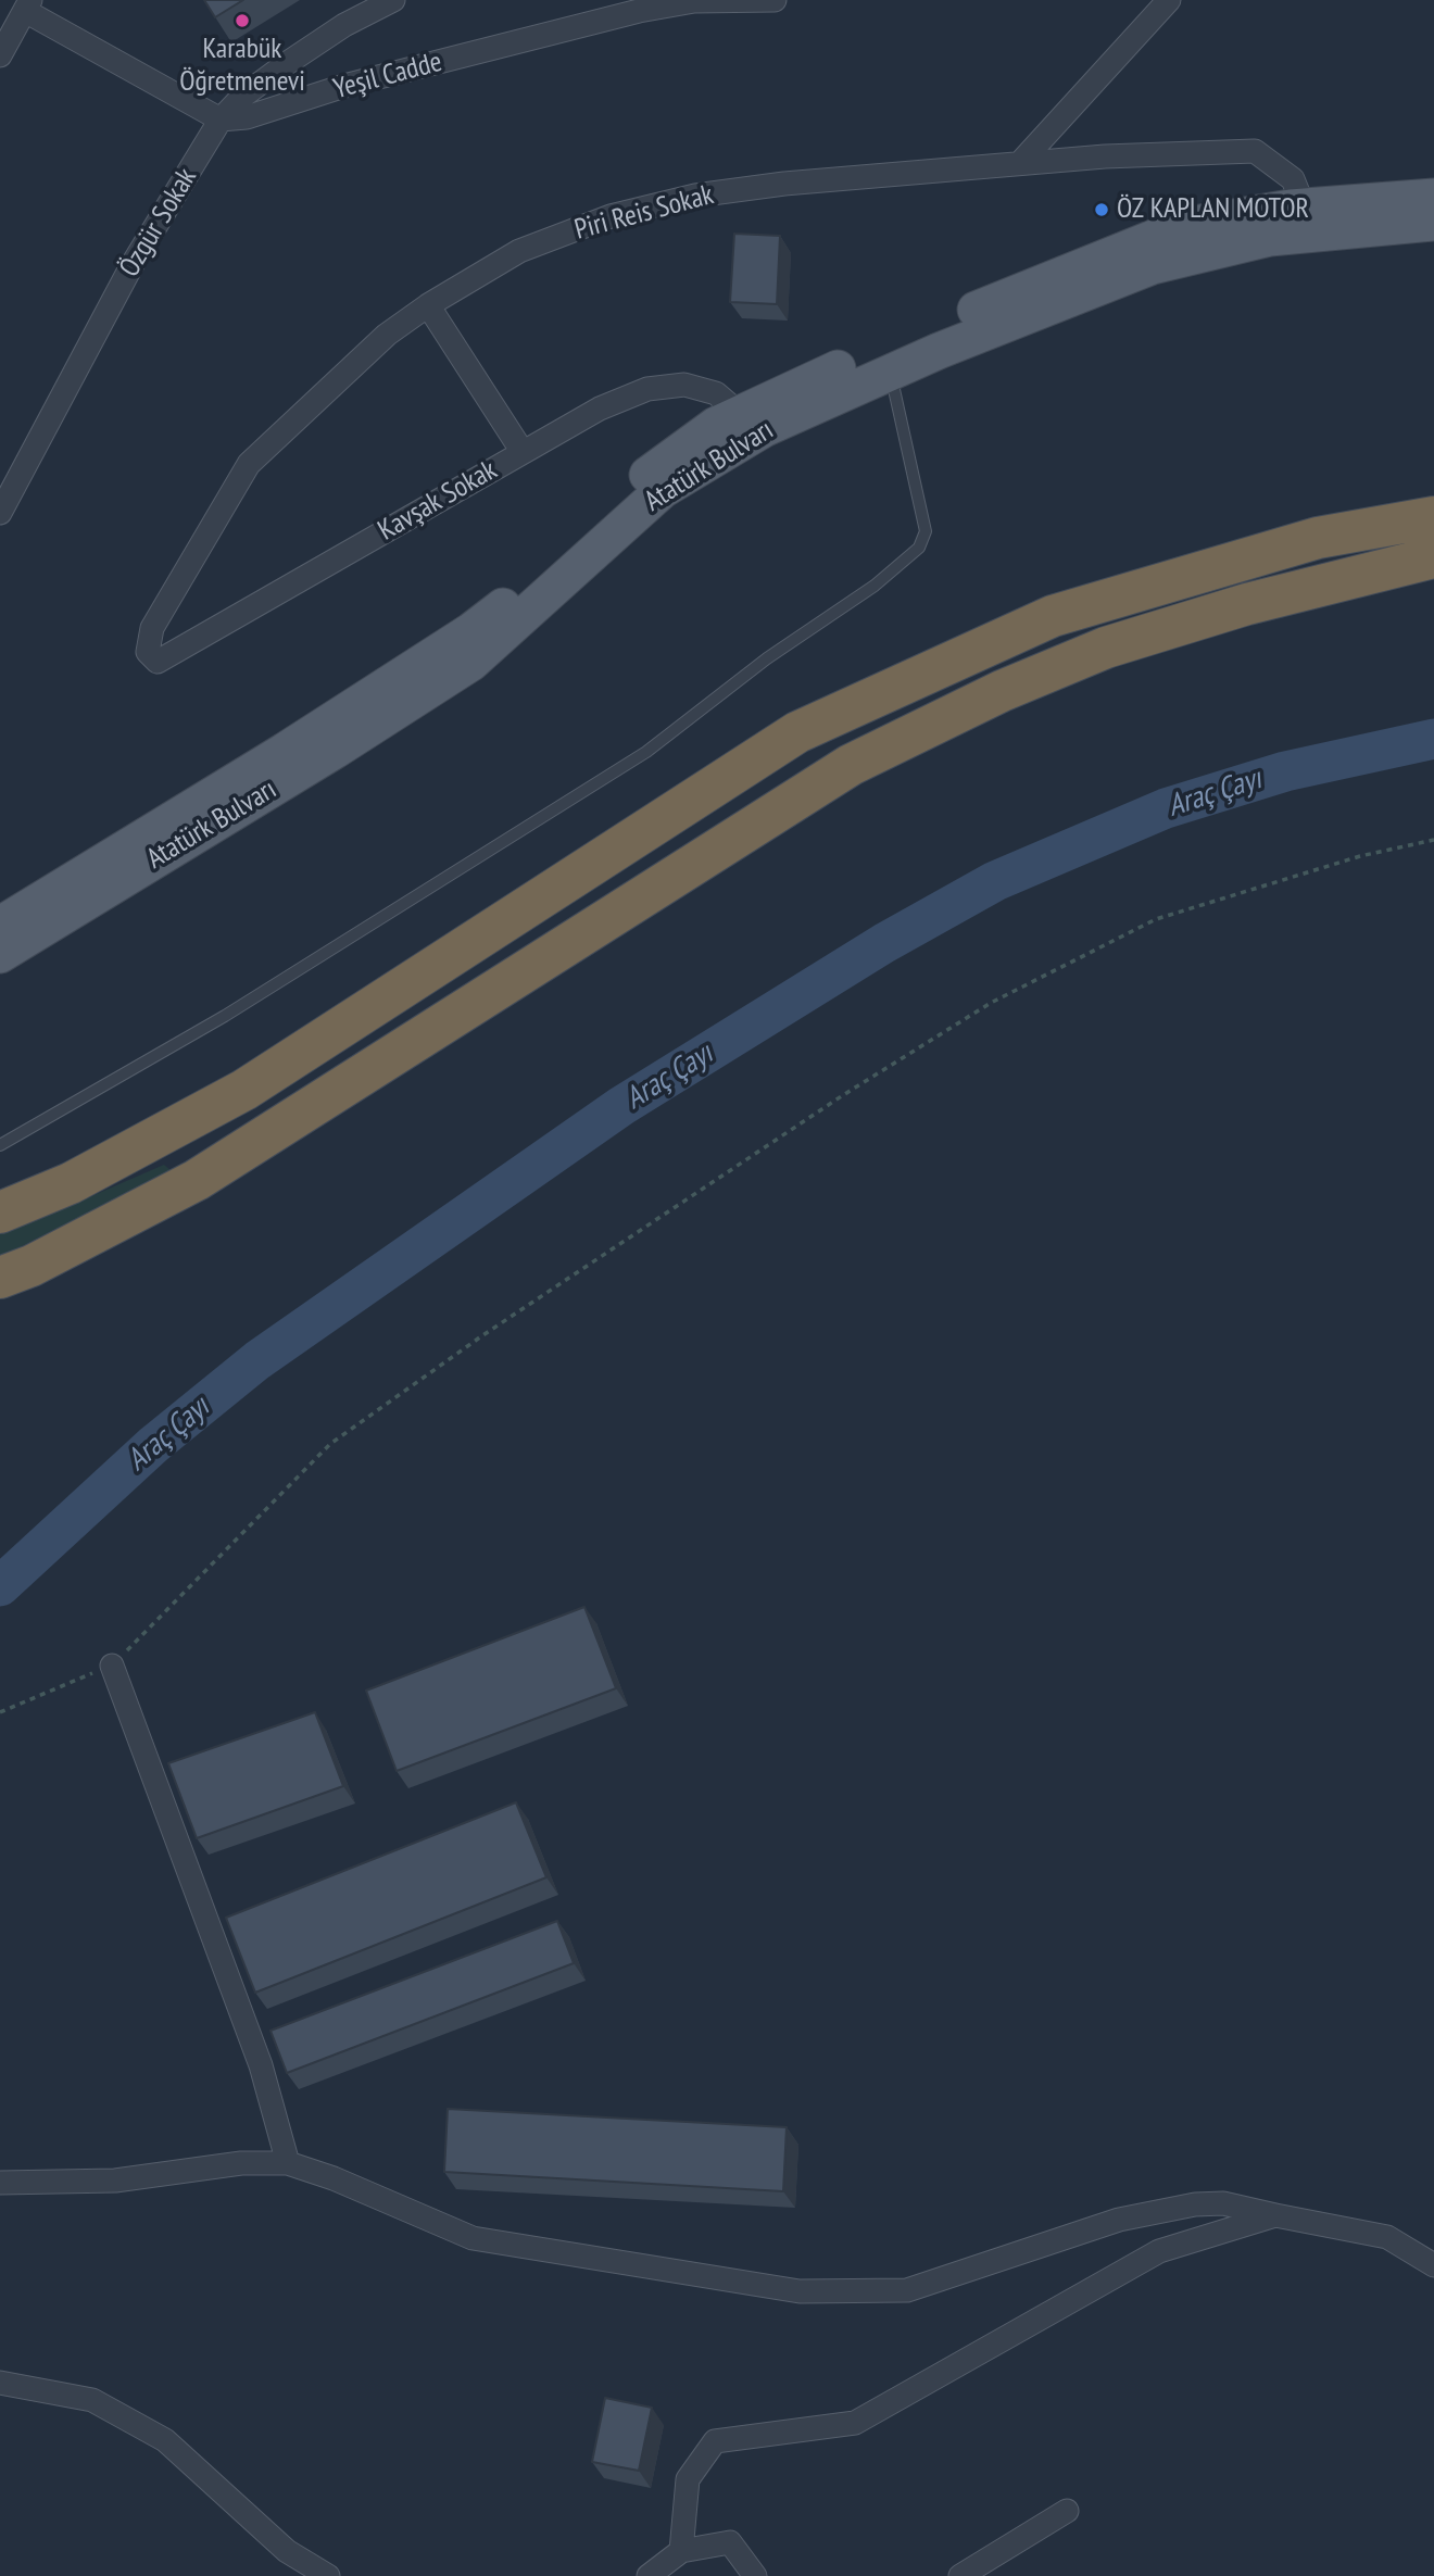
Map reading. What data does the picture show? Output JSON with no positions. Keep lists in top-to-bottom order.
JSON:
{
  "streets": {
    "main road": ["Atatürk Bulvarı"],
    "street": [
      "Yeşil Cadde",
      "Piri Reis Sokak",
      "Özgür Sokak",
      "Kavşak Sokak"
    ]
  },
  "crossings": [
    ["Yeşil Cadde", "Özgür Sokak"],
    ["Piri Reis Sokak", "Atatürk Bulvarı"],
    ["Piri Reis Sokak", "Kavşak Sokak"],
    ["Atatürk Bulvarı", "Kavşak Sokak"]
  ],
  "water": ["Araç Çayı"],
  "places": ["Karabük Öğretmenevi", "ÖZ KAPLAN MOTOR"]
}
